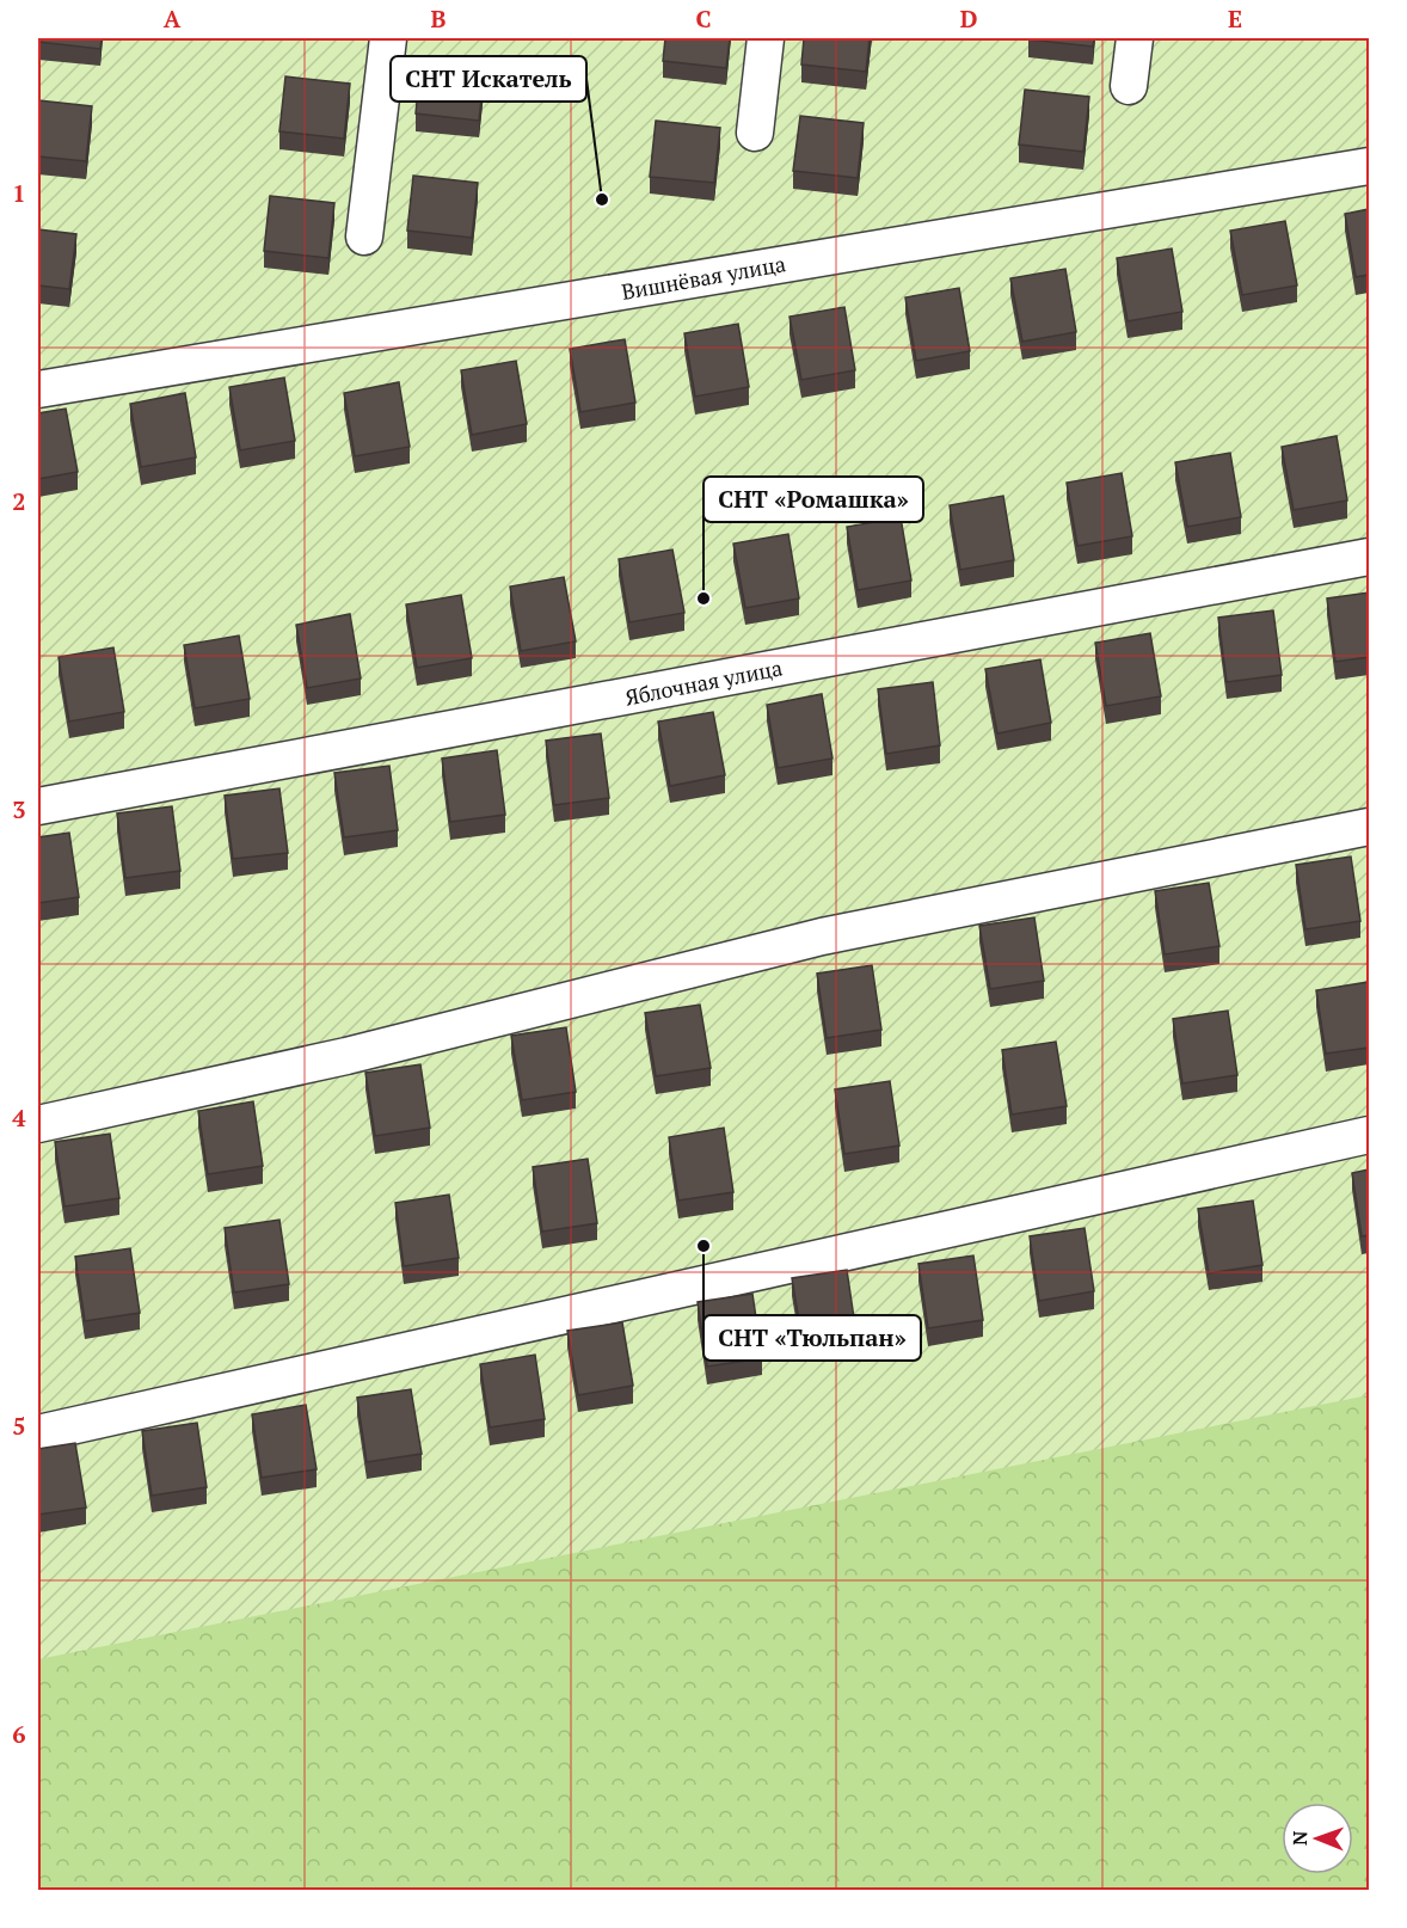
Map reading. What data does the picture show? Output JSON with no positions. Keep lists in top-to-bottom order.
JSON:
{
  "streets": {
    "street": ["Вишнёвая улица", "Яблочная улица"]
  },
  "places": ["СНТ Искатель", "СНТ «Ромашка»", "СНТ «Тюльпан»"],
  "north": "left",
  "grid": {
    "columns": [
      "A",
      "B",
      "C",
      "D",
      "E"
    ],
    "rows": [
      "1",
      "2",
      "3",
      "4",
      "5",
      "6"
    ]
  }
}
